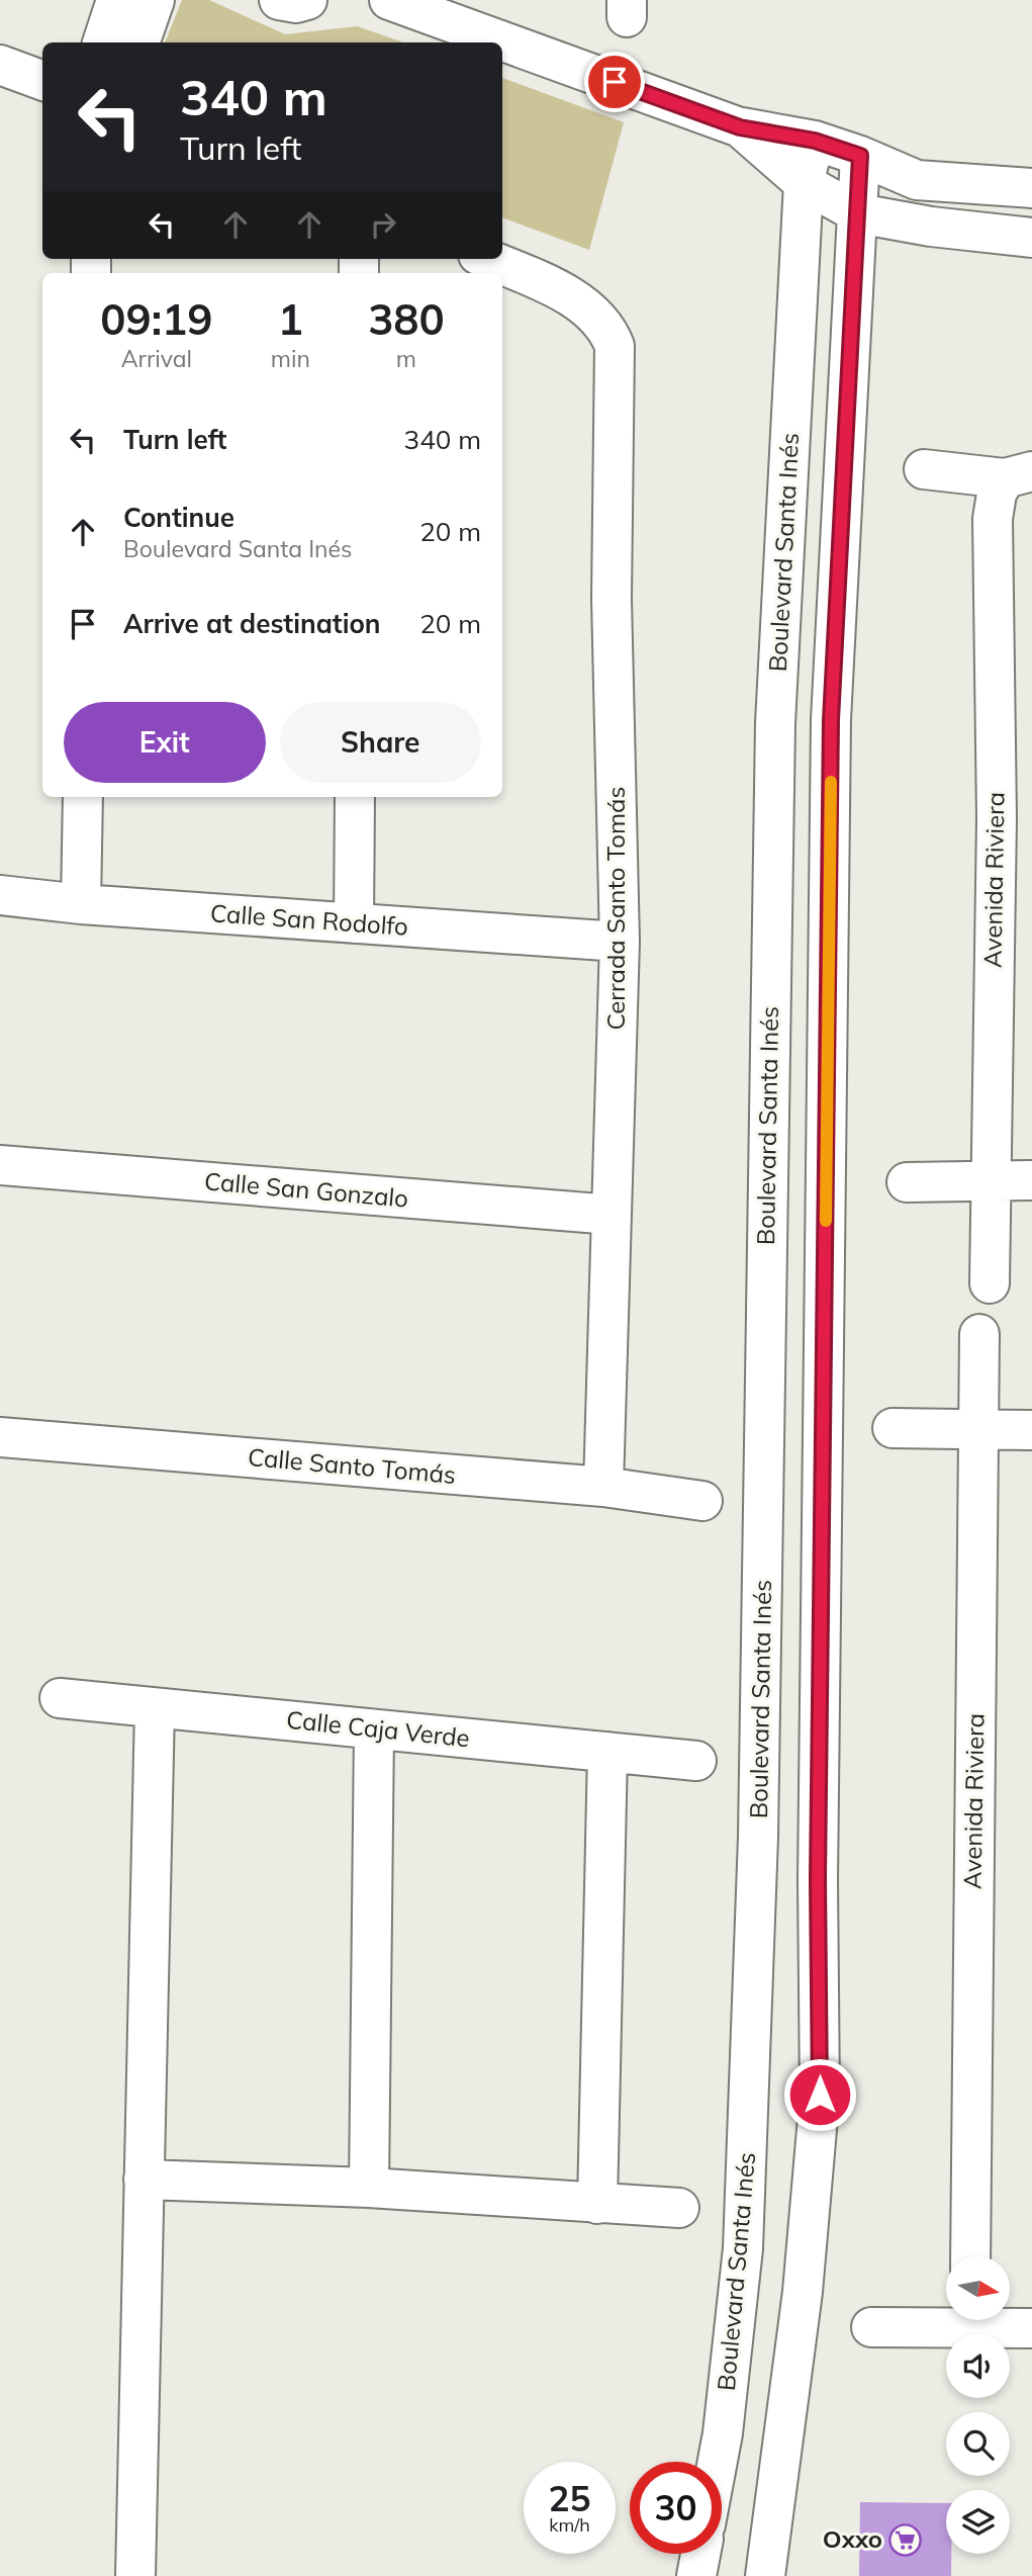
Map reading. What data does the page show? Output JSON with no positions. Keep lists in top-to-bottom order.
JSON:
{
  "streets": {
    "street": [
      "Boulevard Santa Inés",
      "Avenida Riviera",
      "Cerrada Santo Tomás",
      "Calle San Rodolfo",
      "Calle San Gonzalo",
      "Calle Santo Tomás",
      "Calle Caja Verde"
    ]
  },
  "crossings": [
    ["Cerrada Santo Tomás", "Calle San Rodolfo"],
    ["Cerrada Santo Tomás", "Calle San Gonzalo"],
    ["Cerrada Santo Tomás", "Calle Santo Tomás"]
  ],
  "places": {
    "supermarket": ["Oxxo"]
  },
  "north": "right",
  "page": {
    "turn": ["340 m", "Turn left"],
    "eta": [
      "09:19",
      "Arrival",
      "1",
      "min",
      "380",
      "m"
    ],
    "list": [
      {
        "name": "Turn left",
        "value": "340 m"
      },
      {
        "name": "Continue",
        "note": "Boulevard Santa Inés",
        "value": "20 m"
      },
      {
        "name": "Arrive at destination",
        "value": "20 m"
      }
    ],
    "buttons": ["Exit", "Share"],
    "speed": "25 km/h",
    "limit": "30"
  }
}
